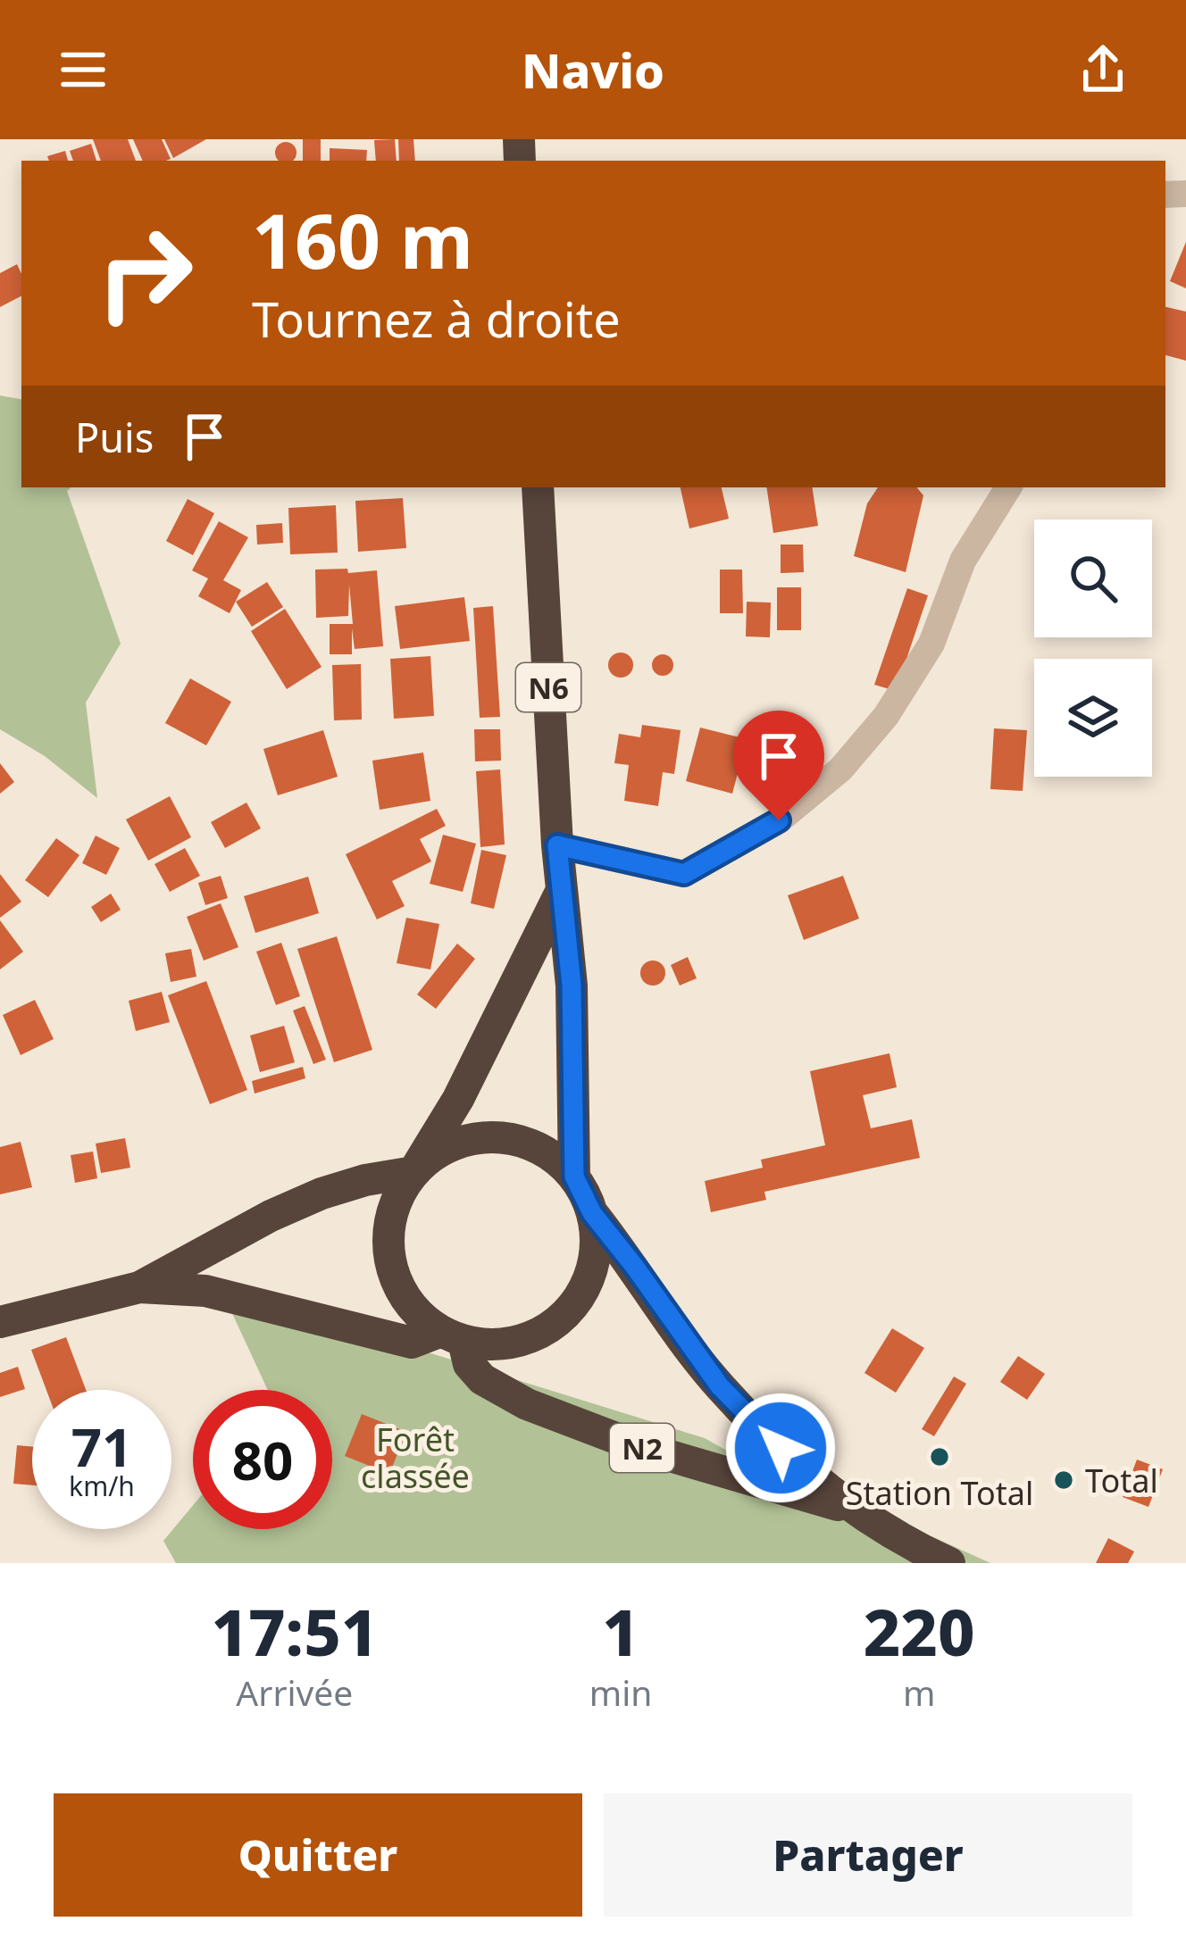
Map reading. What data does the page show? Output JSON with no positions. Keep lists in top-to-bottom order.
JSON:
{
  "streets": {
    "highway": ["N6", "N2"]
  },
  "crossings": [
    ["N6", "N2"]
  ],
  "parks": ["Forêt classée"],
  "places": ["Station Total", "Total"],
  "page": {
    "header": "Navio",
    "turn": ["160 m", "Tournez à droite"],
    "then": "Puis",
    "speed": "71 km/h",
    "limit": "80",
    "eta": [
      "17:51",
      "Arrivée",
      "1",
      "min",
      "220",
      "m"
    ],
    "buttons": ["Quitter", "Partager"]
  }
}
